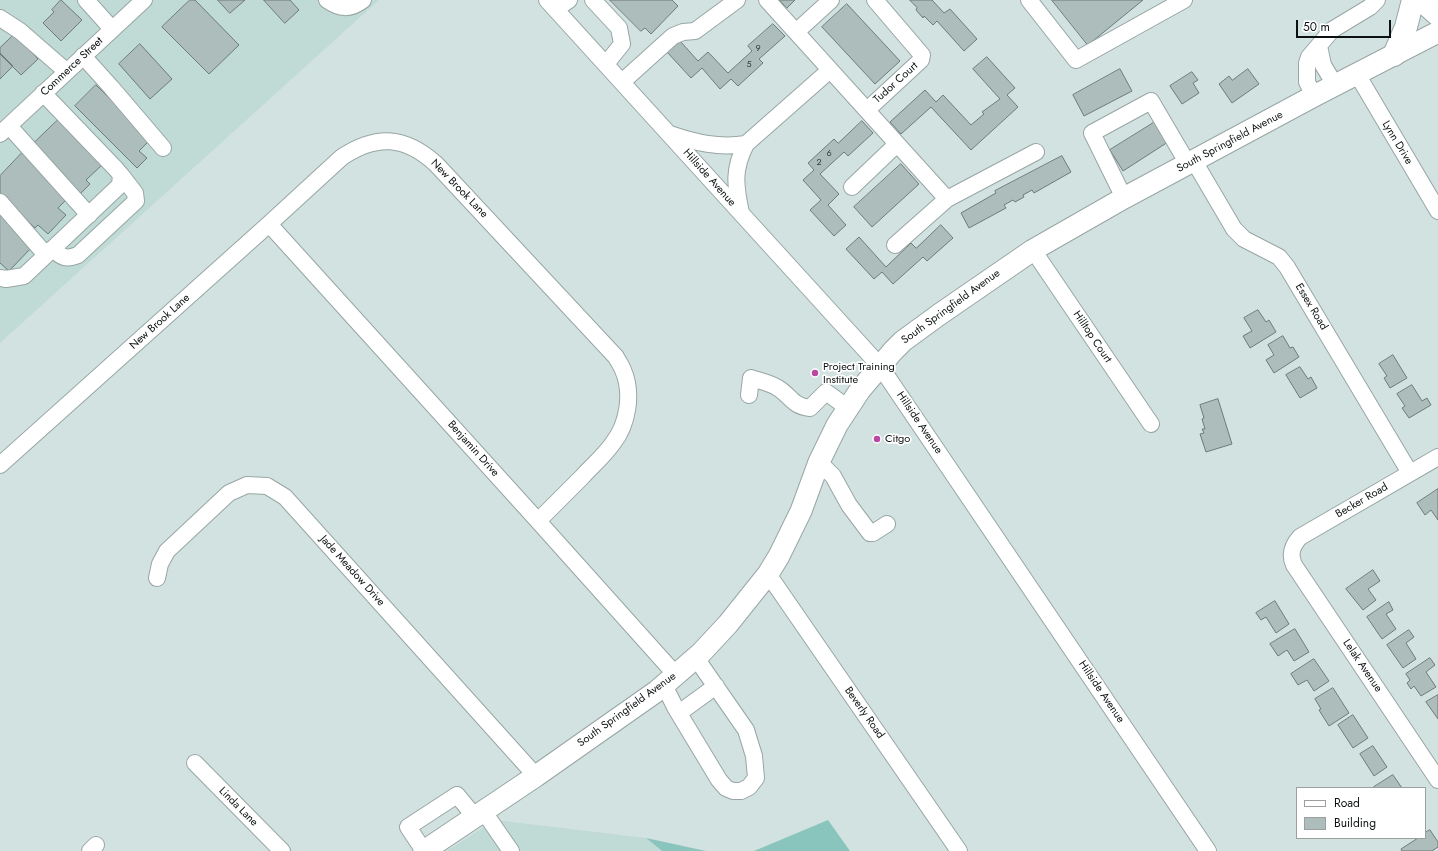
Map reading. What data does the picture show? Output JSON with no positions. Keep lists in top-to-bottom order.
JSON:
{
  "streets": {
    "main road": ["South Springfield Avenue"],
    "street": [
      "Commerce Street",
      "Tudor Court",
      "Lynn Drive",
      "Hillside Avenue",
      "New Brook Lane",
      "Essex Road",
      "Hilltop Court",
      "Benjamin Drive",
      "Becker Road",
      "Jade Meadow Drive",
      "Lelak Avenue",
      "Beverly Road",
      "Linda Lane"
    ]
  },
  "crossings": [
    ["South Springfield Avenue", "Lynn Drive"],
    ["South Springfield Avenue", "Hillside Avenue"],
    ["South Springfield Avenue", "Essex Road"],
    ["South Springfield Avenue", "Hilltop Court"],
    ["South Springfield Avenue", "Benjamin Drive"],
    ["South Springfield Avenue", "Jade Meadow Drive"],
    ["South Springfield Avenue", "Beverly Road"],
    ["New Brook Lane", "Benjamin Drive"],
    ["Essex Road", "Becker Road"],
    ["Becker Road", "Lelak Avenue"]
  ],
  "places": ["Project Training Institute", "Citgo"],
  "house_numbers": [
    "9",
    "5",
    "6",
    "2"
  ],
  "legend": ["Road", "Building"],
  "scale_bar": "50 m"
}
